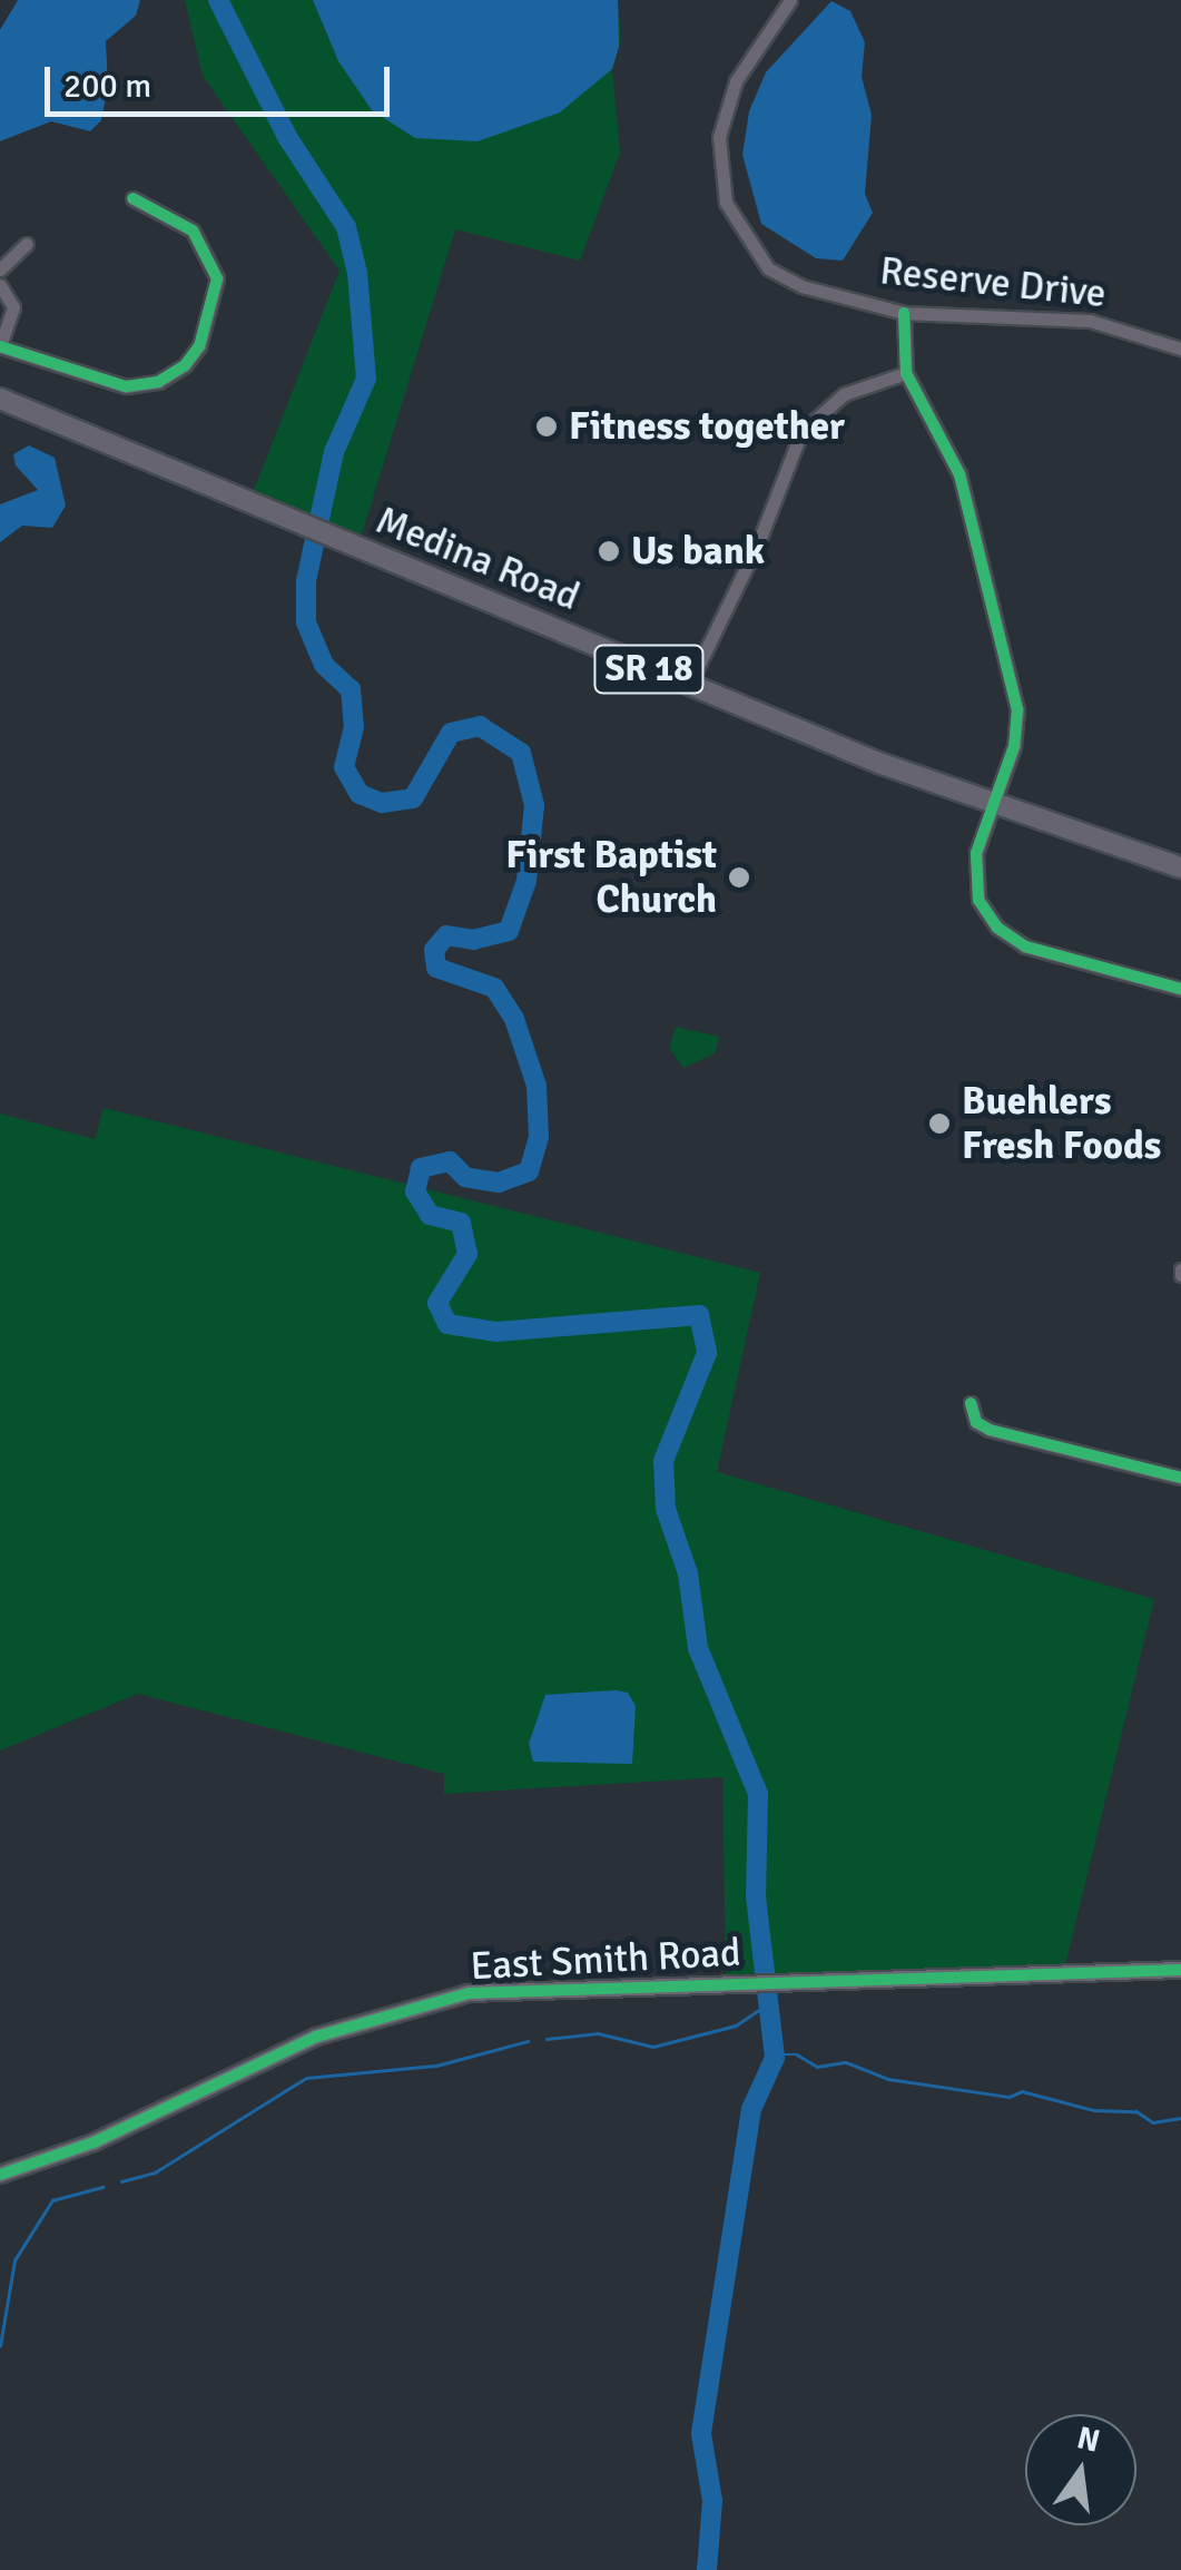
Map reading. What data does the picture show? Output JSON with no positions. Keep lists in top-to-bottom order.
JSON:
{
  "streets": {
    "highway": ["Medina Road", "SR 18"],
    "street": ["Reserve Drive", "East Smith Road"]
  },
  "places": [
    "Fitness together",
    "Us bank",
    "First Baptist Church",
    "Buehlers Fresh Foods"
  ],
  "scale_bar": "200 m",
  "north": "top"
}
